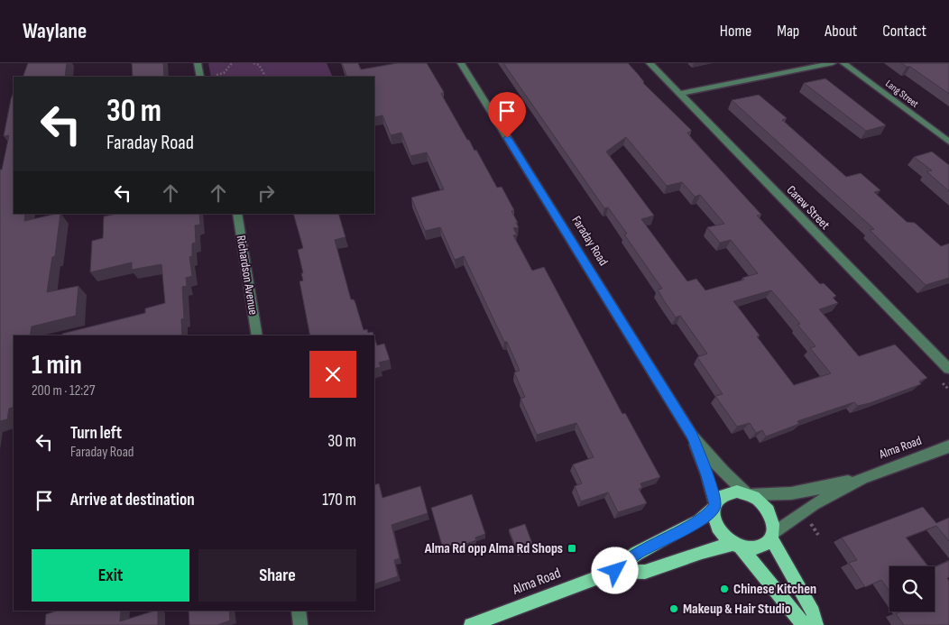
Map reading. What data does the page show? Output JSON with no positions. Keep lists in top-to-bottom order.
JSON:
{
  "streets": {
    "main road": ["Alma Road"],
    "street": [
      "Lang Street",
      "Carew Street",
      "Faraday Road",
      "Richardson Avenue"
    ]
  },
  "crossings": [
    ["Faraday Road", "Alma Road"]
  ],
  "places": {
    "transit": ["Alma Rd opp Alma Rd Shops"],
    "other": ["Chinese Kitchen", "Makeup & Hair Studio"]
  },
  "page": {
    "header": "Waylane",
    "nav": [
      "Home",
      "Map",
      "About",
      "Contact"
    ],
    "turn": ["30 m", "Faraday Road"],
    "heading": ["1 min", "200 m · 12:27"],
    "list": [
      {
        "name": "Turn left",
        "note": "Faraday Road",
        "value": "30 m"
      },
      {
        "name": "Arrive at destination",
        "value": "170 m"
      }
    ],
    "buttons": ["Exit", "Share"]
  }
}
